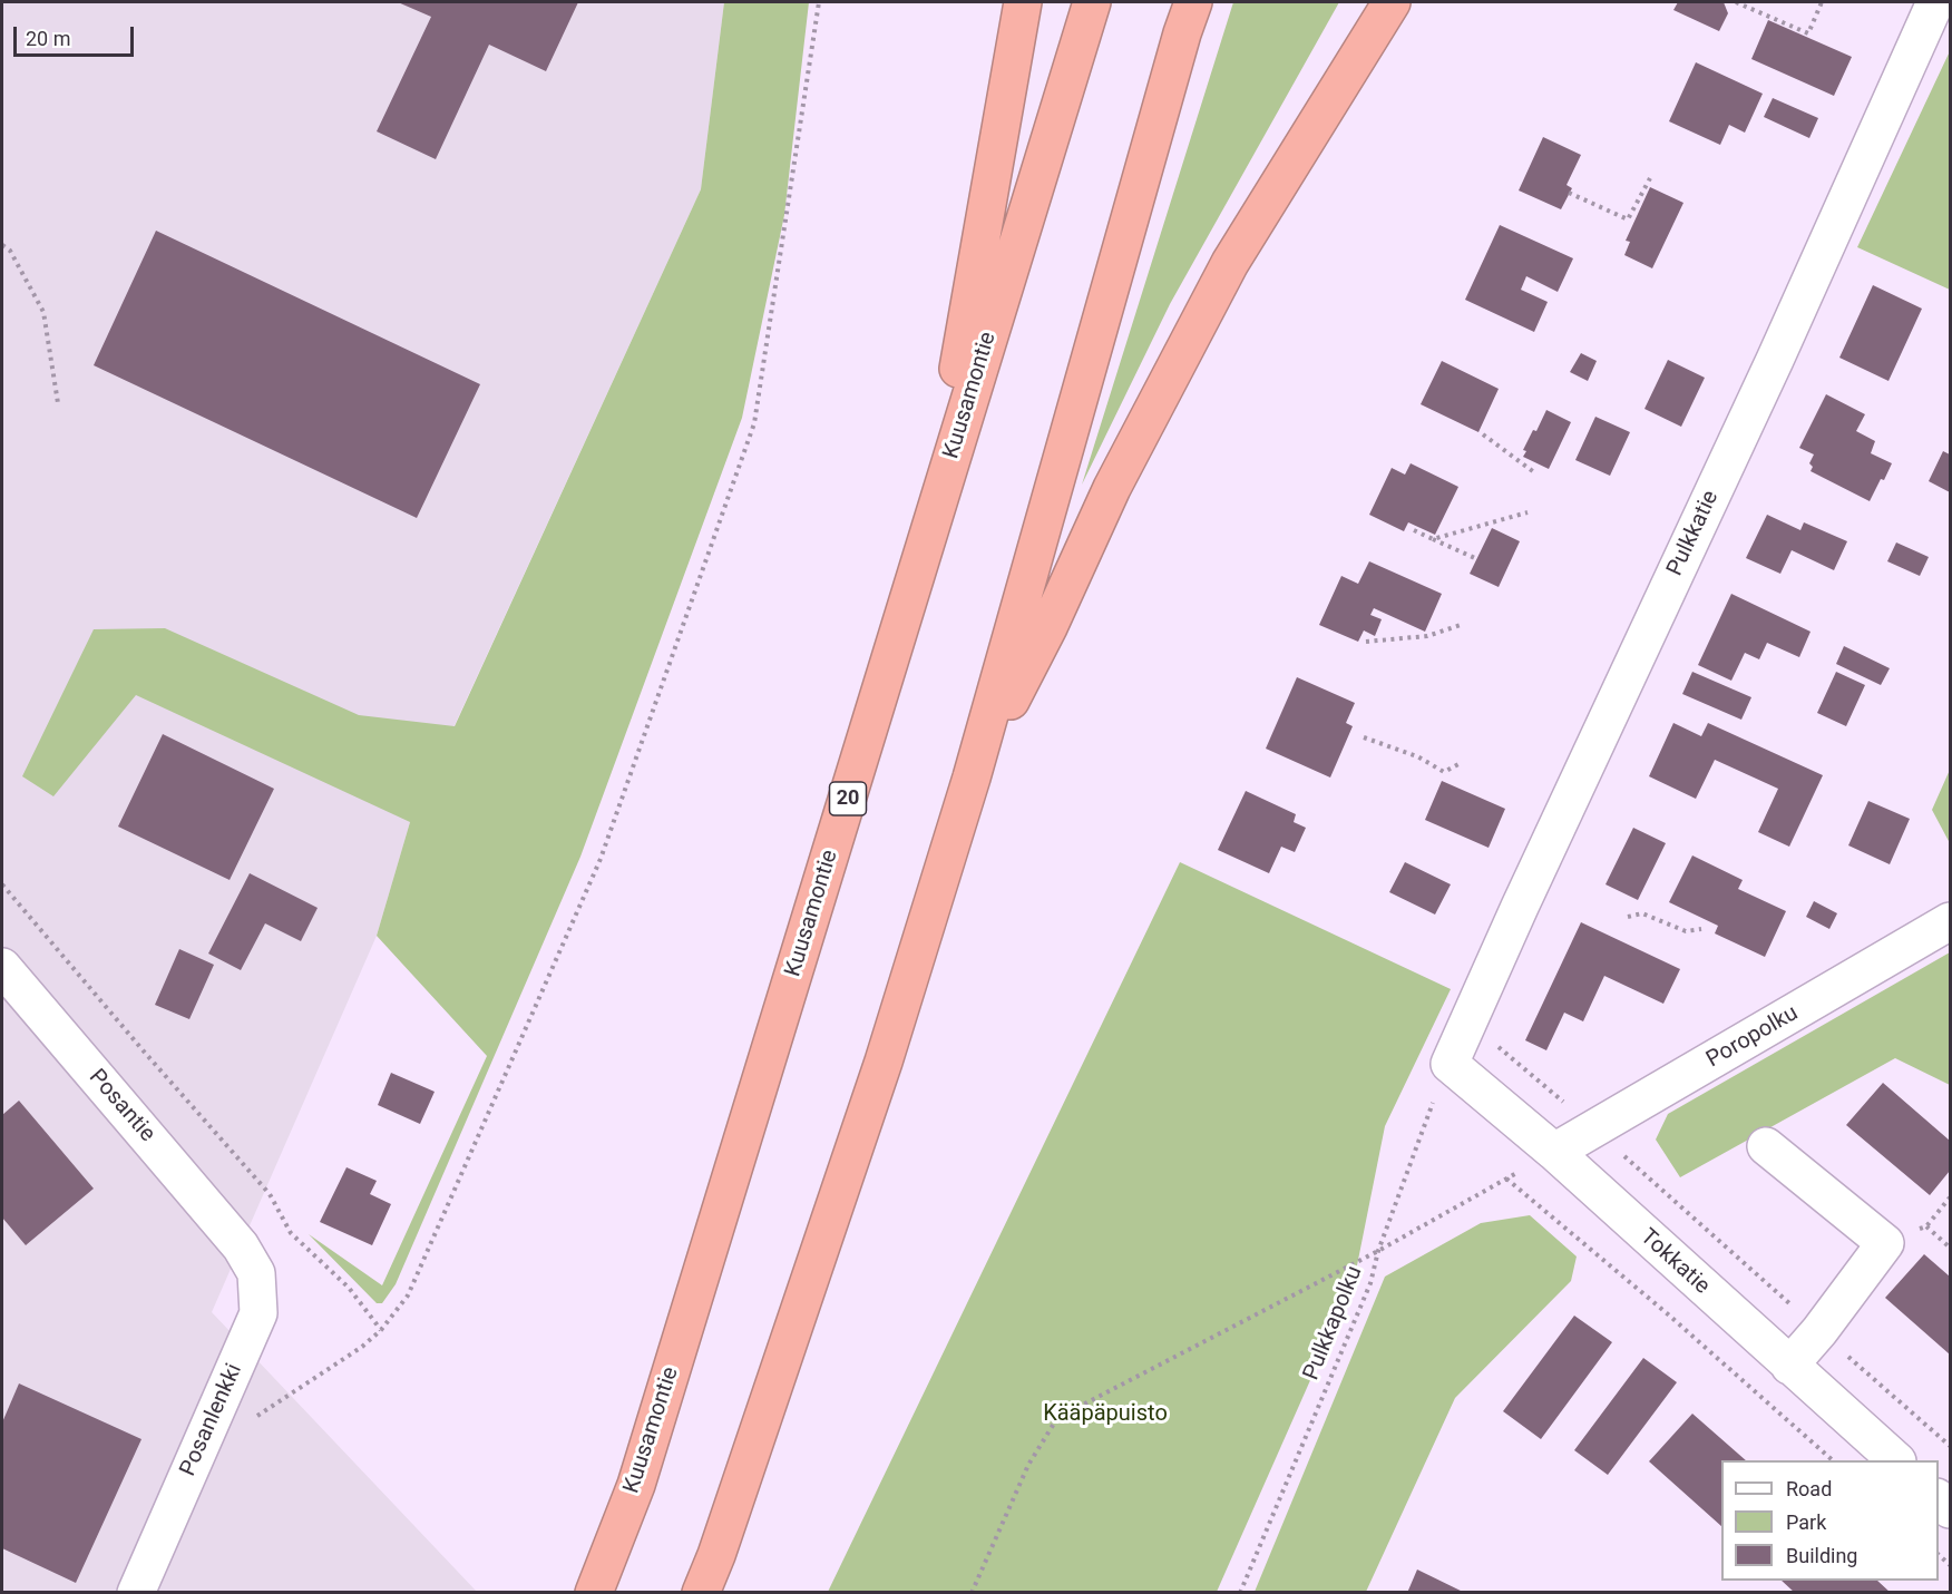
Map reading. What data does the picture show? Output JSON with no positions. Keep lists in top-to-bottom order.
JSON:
{
  "streets": {
    "highway": ["Kuusamontie", "20"],
    "street": [
      "Pulkkatie",
      "Poropolku",
      "Posantie",
      "Tokkatie",
      "Posanlenkki"
    ],
    "path": ["Pulkkapolku"]
  },
  "crossings": [
    ["Pulkkatie", "Tokkatie"],
    ["Pulkkatie", "Pulkkapolku"],
    ["Poropolku", "Tokkatie"],
    ["Posantie", "Posanlenkki"],
    ["Tokkatie", "Pulkkapolku"]
  ],
  "parks": ["Kääpäpuisto"],
  "legend": ["Road", "Park", "Building"],
  "scale_bar": "20 m"
}
